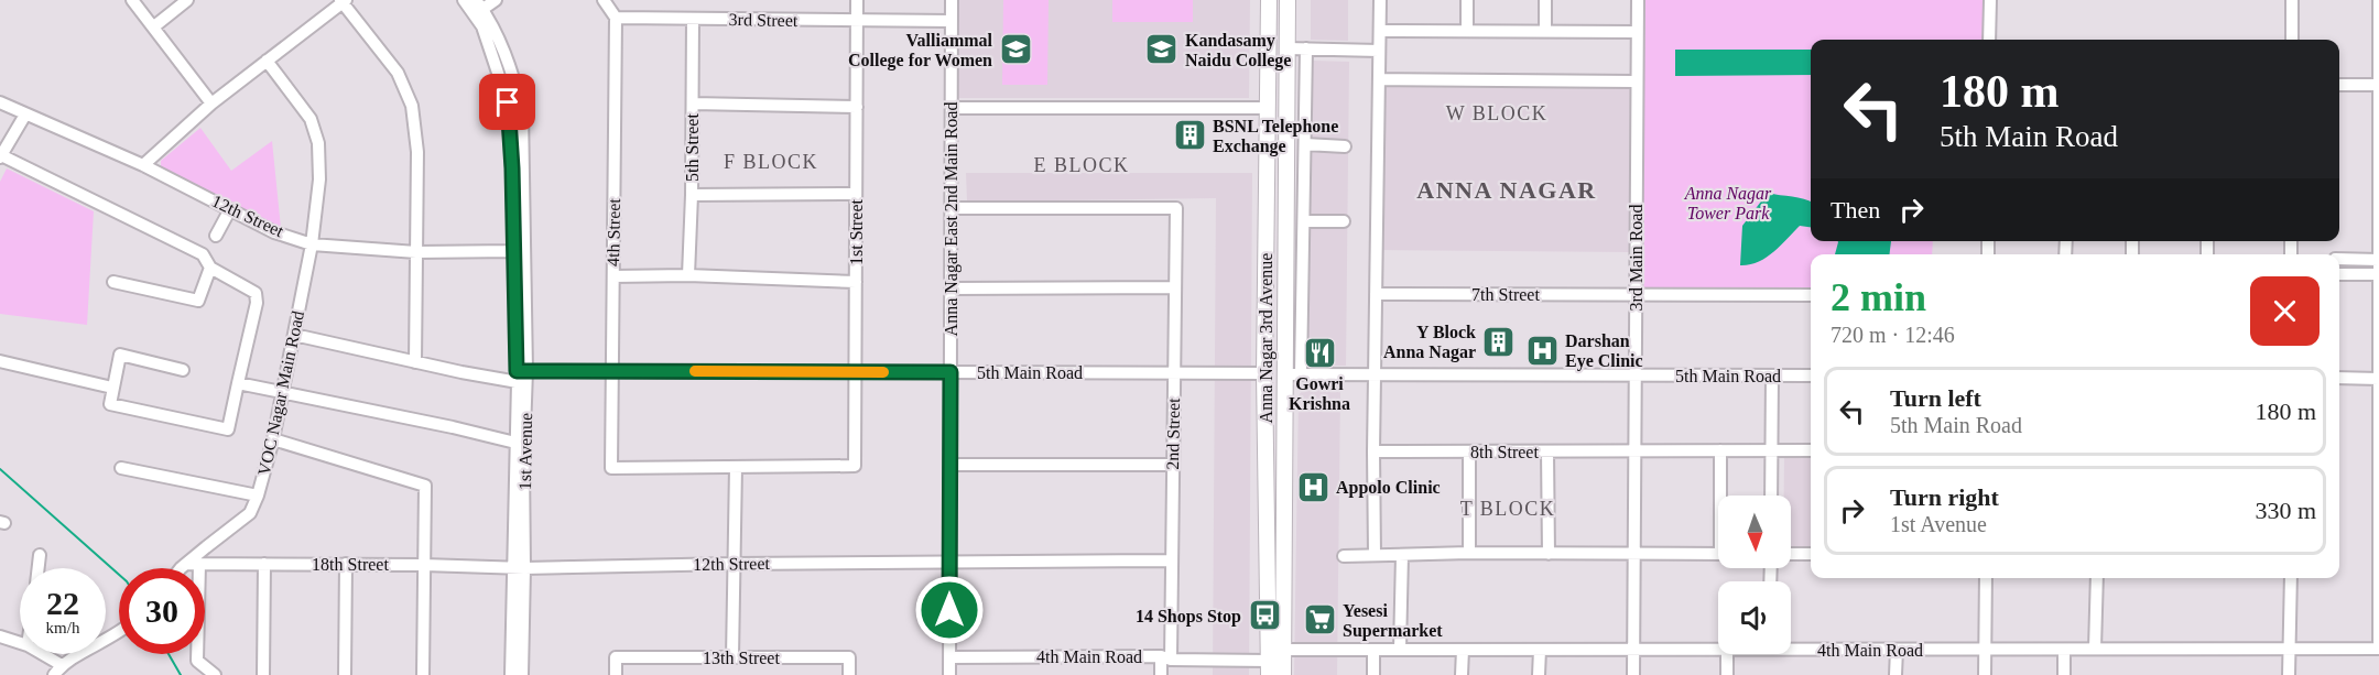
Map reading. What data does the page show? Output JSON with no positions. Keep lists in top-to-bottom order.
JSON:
{
  "streets": {
    "main road": ["Anna Nagar 3rd Avenue"],
    "street": [
      "3rd Street",
      "5th Street",
      "12th Street",
      "Anna Nagar East 2nd Main Road",
      "4th Street",
      "1st Street",
      "3rd Main Road",
      "7th Street",
      "5th Main Road",
      "VOC Nagar Main Road",
      "2nd Street",
      "1st Avenue",
      "8th Street",
      "18th Street",
      "4th Main Road",
      "13th Street"
    ]
  },
  "crossings": [
    ["3rd Street", "5th Street"],
    ["3rd Street", "Anna Nagar East 2nd Main Road"],
    ["3rd Street", "4th Street"],
    ["3rd Street", "1st Street"],
    ["12th Street", "Anna Nagar East 2nd Main Road"],
    ["12th Street", "VOC Nagar Main Road"],
    ["12th Street", "1st Avenue"],
    ["12th Street", "18th Street"],
    ["Anna Nagar East 2nd Main Road", "5th Main Road"],
    ["Anna Nagar East 2nd Main Road", "2nd Street"],
    ["Anna Nagar East 2nd Main Road", "4th Main Road"],
    ["4th Street", "1st Street"],
    ["4th Street", "5th Main Road"],
    ["1st Street", "5th Main Road"],
    ["3rd Main Road", "7th Street"],
    ["3rd Main Road", "5th Main Road"],
    ["3rd Main Road", "8th Street"],
    ["3rd Main Road", "4th Main Road"],
    ["Anna Nagar 3rd Avenue", "5th Main Road"],
    ["Anna Nagar 3rd Avenue", "4th Main Road"],
    ["5th Main Road", "VOC Nagar Main Road"],
    ["5th Main Road", "2nd Street"],
    ["5th Main Road", "1st Avenue"],
    ["VOC Nagar Main Road", "18th Street"],
    ["2nd Street", "4th Main Road"],
    ["1st Avenue", "18th Street"]
  ],
  "districts": [
    "W BLOCK",
    "F BLOCK",
    "E BLOCK",
    "ANNA NAGAR",
    "T BLOCK"
  ],
  "parks": ["Anna Nagar Tower Park"],
  "places": {
    "school or university": ["Valliammal College for Women", "Kandasamy Naidu College"],
    "building": ["BSNL Telephone Exchange", "Y Block Anna Nagar"],
    "hospital": ["Darshan Eye Clinic", "Appolo Clinic"],
    "restaurant": ["Gowri Krishna"],
    "bus stop": ["14 Shops Stop"],
    "supermarket": ["Yesesi Supermarket"]
  },
  "north": "bottom",
  "page": {
    "turn": ["180 m", "5th Main Road"],
    "then": "Then",
    "heading": ["2 min", "720 m · 12:46"],
    "list": [
      {
        "name": "Turn left",
        "note": "5th Main Road",
        "value": "180 m"
      },
      {
        "name": "Turn right",
        "note": "1st Avenue",
        "value": "330 m"
      }
    ],
    "speed": "22 km/h",
    "limit": "30"
  }
}
